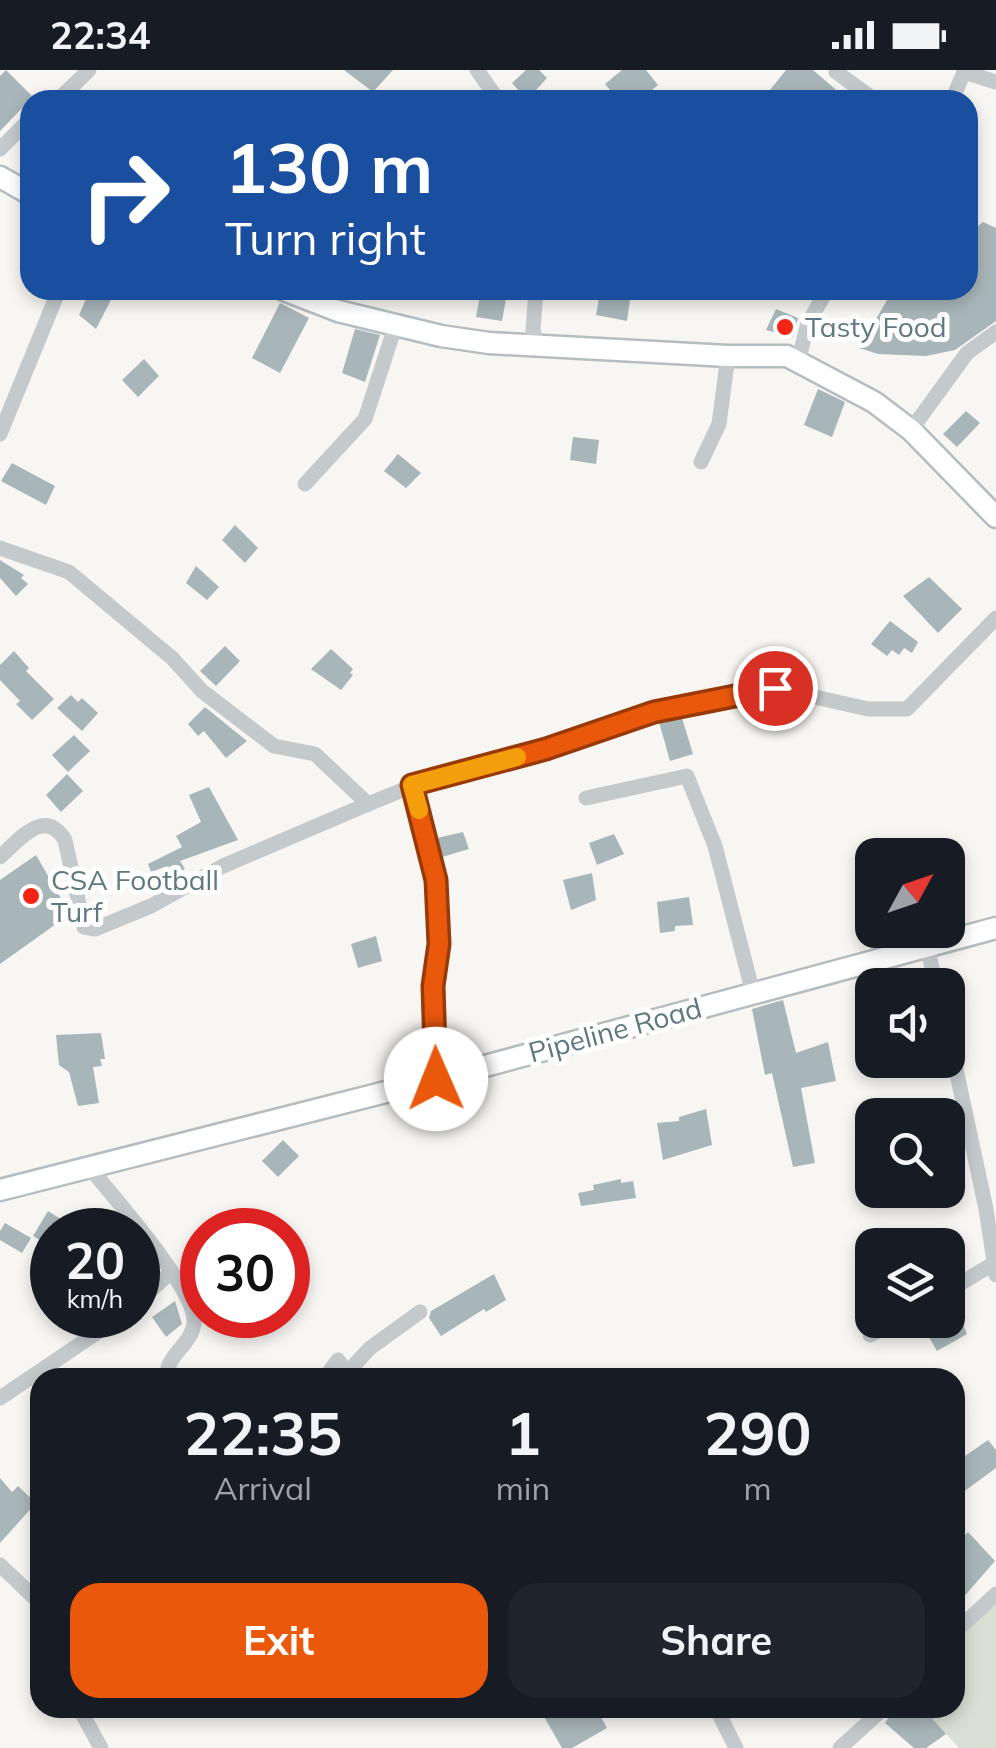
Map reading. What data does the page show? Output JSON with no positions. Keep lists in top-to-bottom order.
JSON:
{
  "streets": {
    "street": ["Pipeline Road"]
  },
  "places": ["Tasty Food", "CSA Football Turf"],
  "north": "top right",
  "page": {
    "status": "22:34",
    "turn": ["130 m", "Turn right"],
    "speed": "20 km/h",
    "limit": "30",
    "eta": [
      "22:35",
      "Arrival",
      "1",
      "min",
      "290",
      "m"
    ],
    "buttons": ["Exit", "Share"]
  }
}
